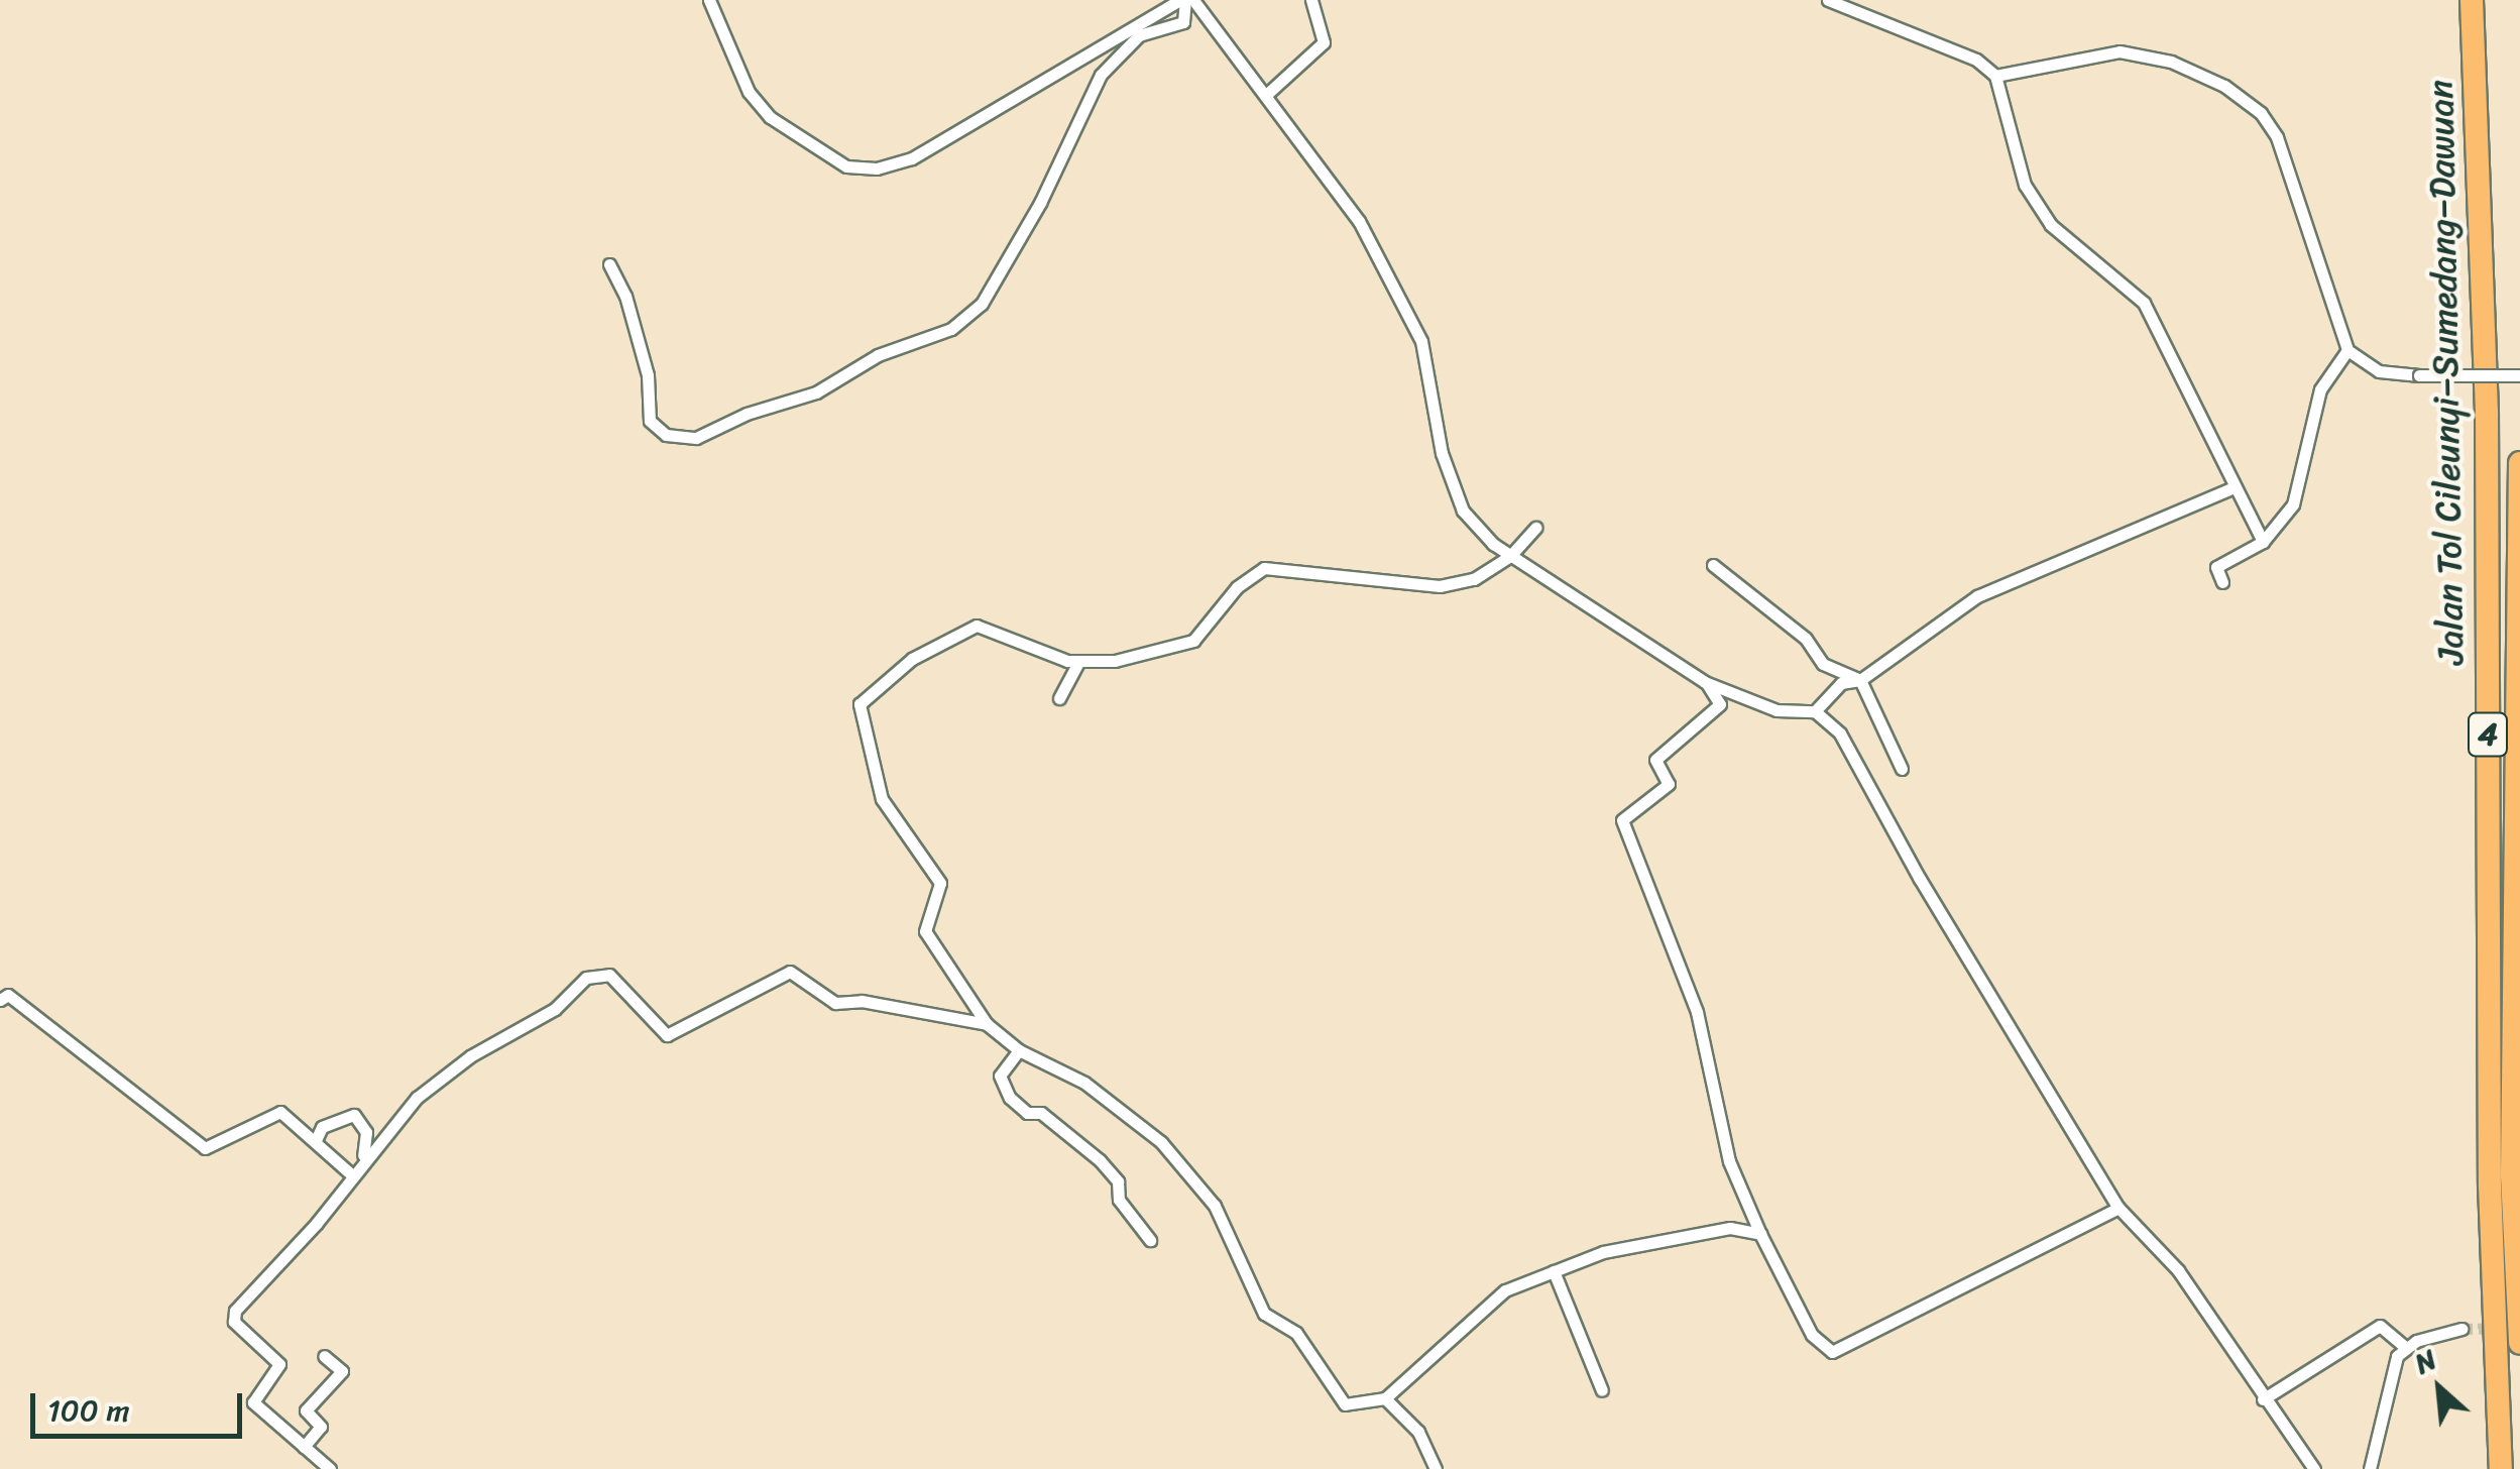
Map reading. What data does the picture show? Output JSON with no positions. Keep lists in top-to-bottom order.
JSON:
{
  "streets": {
    "highway": ["Jalan Tol Cileunyi–Sumedang–Dawuan", "4"]
  },
  "scale_bar": "100 m",
  "north": "top left"
}
